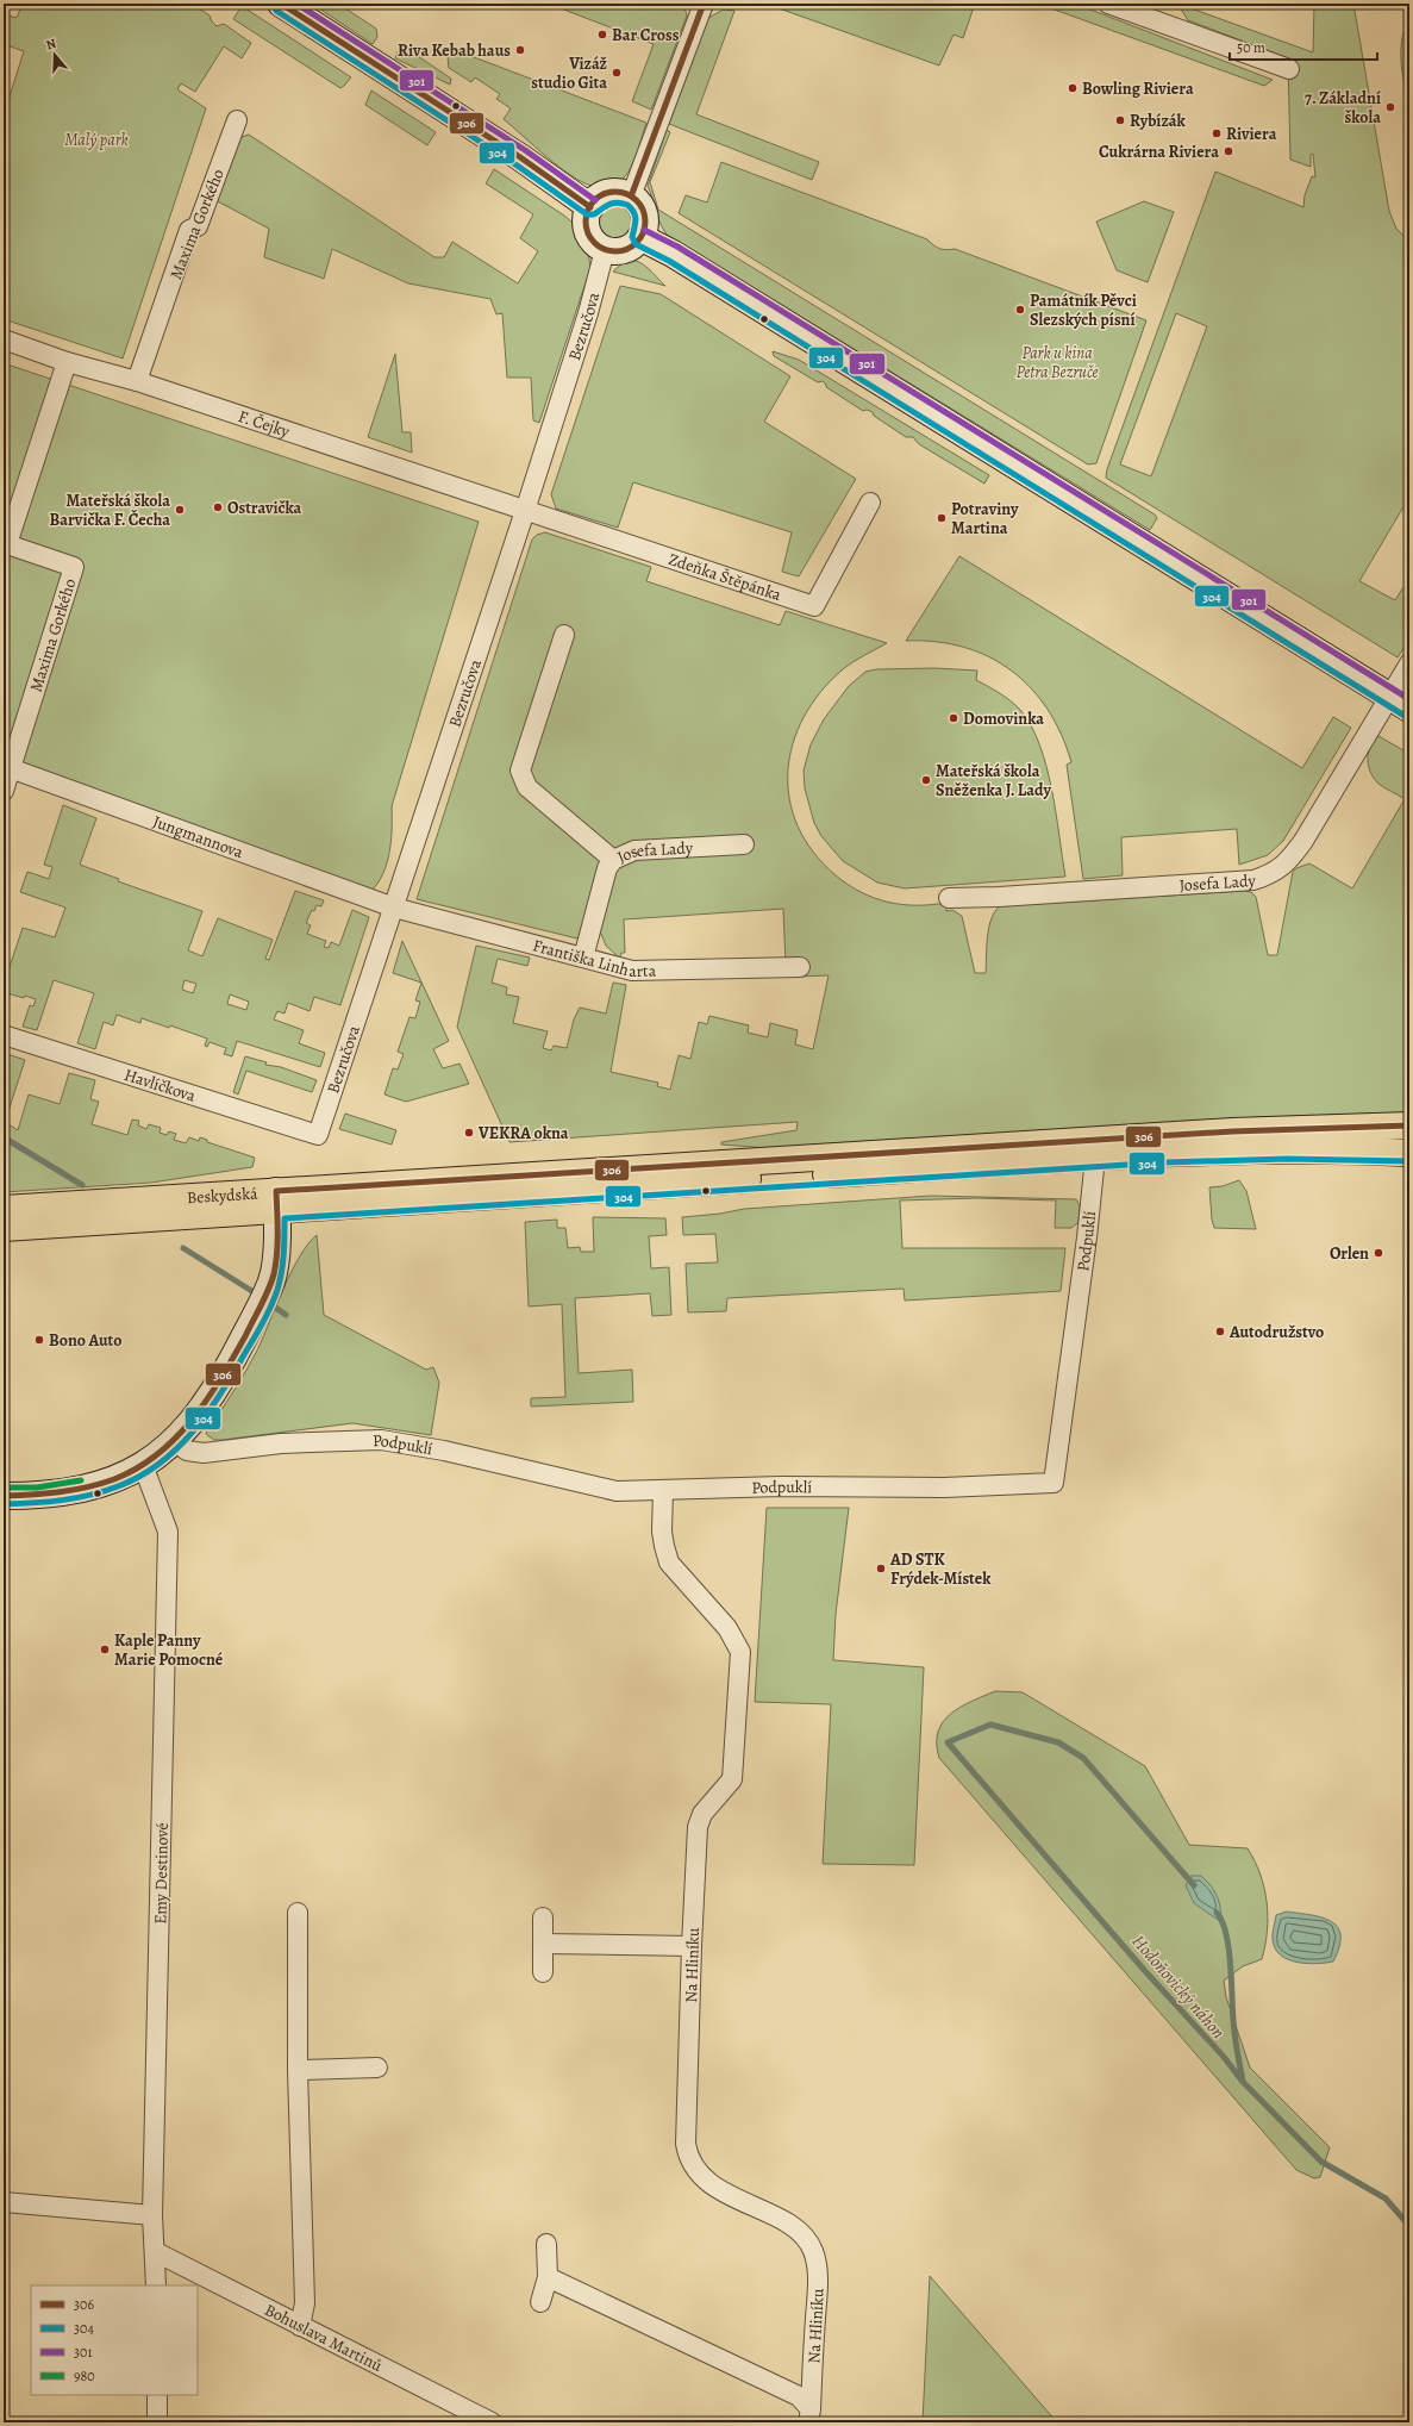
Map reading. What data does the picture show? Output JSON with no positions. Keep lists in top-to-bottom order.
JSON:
{
  "streets": {
    "main road": ["Beskydská"],
    "street": [
      "Maxima Gorkého",
      "Bezručova",
      "F. Čejky",
      "Zdeňka Štěpánka",
      "Jungmannova",
      "Josefa Lady",
      "Františka Linharta",
      "Havlíčkova",
      "Podpuklí",
      "Emy Destinové",
      "Na Hliníku",
      "Bohuslava Martinů"
    ]
  },
  "crossings": [
    ["Maxima Gorkého", "F. Čejky"],
    ["Maxima Gorkého", "Jungmannova"],
    ["Bezručova", "F. Čejky"],
    ["Bezručova", "Zdeňka Štěpánka"],
    ["Bezručova", "Jungmannova"],
    ["Bezručova", "Františka Linharta"],
    ["Bezručova", "Havlíčkova"],
    ["F. Čejky", "Zdeňka Štěpánka"],
    ["Jungmannova", "Františka Linharta"],
    ["Josefa Lady", "Františka Linharta"],
    ["Beskydská", "Podpuklí"],
    ["Podpuklí", "Na Hliníku"],
    ["Emy Destinové", "Bohuslava Martinů"]
  ],
  "water": ["Hodoňovický náhon"],
  "parks": ["Malý park", "Park u kina Petra Bezruče"],
  "places": [
    "Bar Cross",
    "Riva Kebab haus",
    "Vizáž studio Gita",
    "Bowling Riviera",
    "7. Základní škola",
    "Rybízák",
    "Riviera",
    "Cukrárna Riviera",
    "Památník Pěvci Slezských písní",
    "Ostravička",
    "Mateřská škola Barvička F. Čecha",
    "Potraviny Martina",
    "Domovinka",
    "Mateřská škola Sněženka J. Lady",
    "VEKRA okna",
    "Orlen",
    "Autodružstvo",
    "Bono Auto",
    "AD STK Frýdek-Místek",
    "Kaple Panny Marie Pomocné"
  ],
  "lines": [
    "transit line 306",
    "transit line 301",
    "transit line 304",
    "transit line 980"
  ],
  "legend": [
    "306",
    "304",
    "301",
    "980"
  ],
  "scale_bar": "50 m",
  "north": "top"
}
